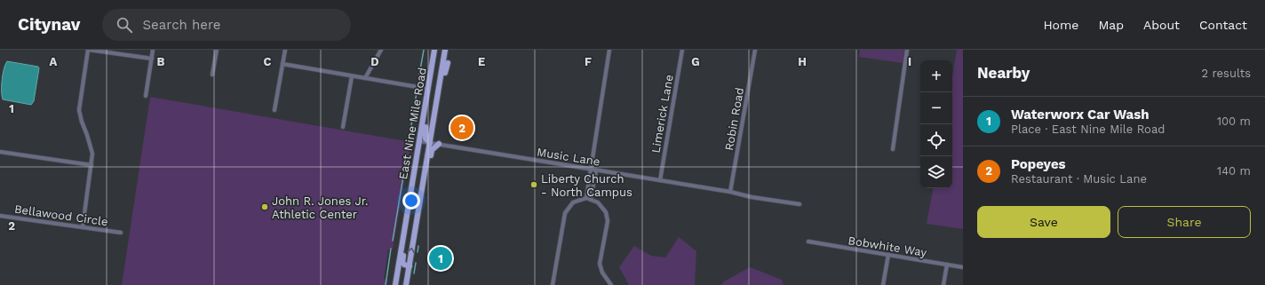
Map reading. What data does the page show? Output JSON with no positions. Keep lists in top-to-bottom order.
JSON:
{
  "streets": {
    "main road": ["East Nine Mile Road"],
    "street": [
      "Limerick Lane",
      "Robin Road",
      "Music Lane",
      "Bellawood Circle",
      "Bobwhite Way"
    ]
  },
  "crossings": [
    ["Limerick Lane", "Music Lane"],
    ["Robin Road", "Music Lane"],
    ["East Nine Mile Road", "Music Lane"]
  ],
  "places": ["Liberty Church - North Campus", "John R. Jones Jr. Athletic Center"],
  "page": {
    "header": "Citynav",
    "search": "Search here",
    "nav": [
      "Home",
      "Map",
      "About",
      "Contact"
    ],
    "heading": ["Nearby", "2 results"],
    "map_buttons": ["+", "−"],
    "list": [
      {
        "mark": "1",
        "name": "Waterworx Car Wash",
        "note": "Place · East Nine Mile Road",
        "value": "100 m"
      },
      {
        "mark": "2",
        "name": "Popeyes",
        "note": "Restaurant · Music Lane",
        "value": "140 m"
      }
    ],
    "pins": ["2", "1"],
    "buttons": ["Save", "Share"]
  },
  "grid": {
    "columns": [
      "A",
      "B",
      "C",
      "D",
      "E",
      "F",
      "G",
      "H",
      "I"
    ],
    "rows": ["1", "2"]
  }
}
